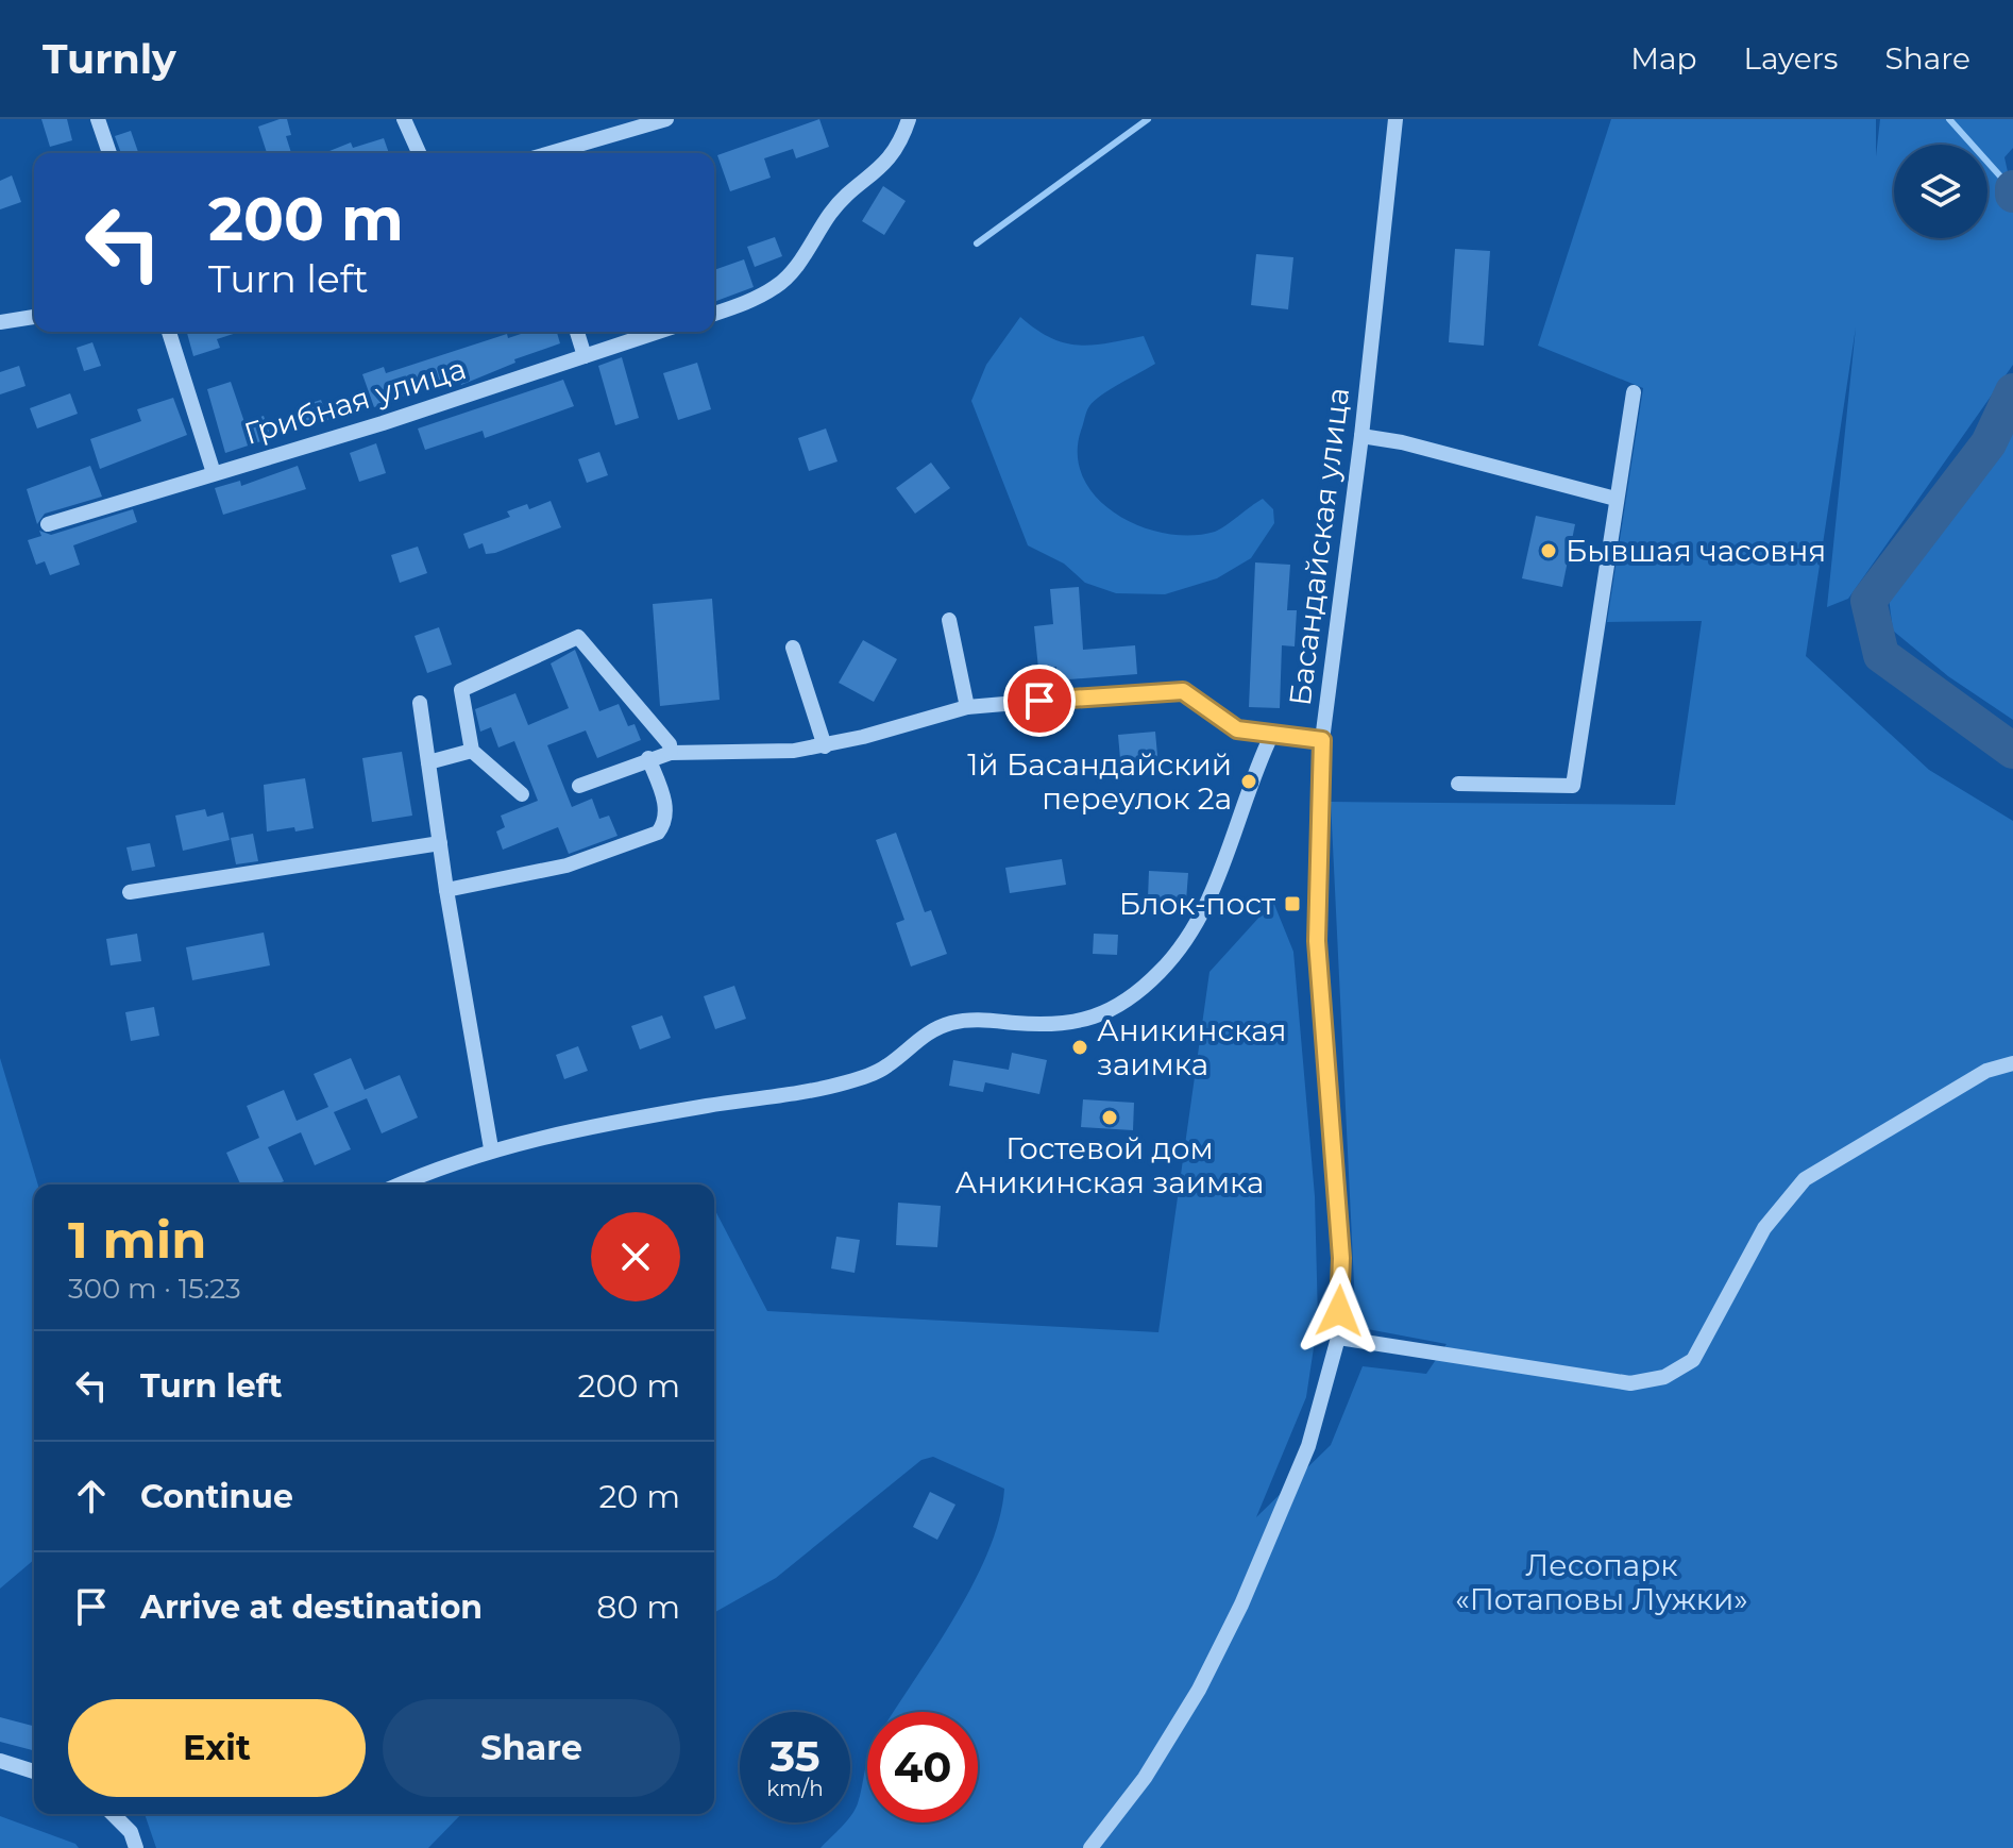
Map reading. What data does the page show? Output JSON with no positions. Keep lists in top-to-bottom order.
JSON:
{
  "streets": {
    "street": ["Грибная улица", "Басандайская улица"]
  },
  "parks": ["Лесопарк «Потаповы Лужки»"],
  "places": {
    "other": [
      "Бывшая часовня",
      "1й Басандайский переулок 2а",
      "Аникинская заимка",
      "Гостевой дом Аникинская заимка"
    ],
    "transit": ["Блок-пост"]
  },
  "page": {
    "header": "Turnly",
    "nav": ["Map", "Layers", "Share"],
    "turn": ["200 m", "Turn left"],
    "heading": ["1 min", "300 m · 15:23"],
    "list": [
      {
        "name": "Turn left",
        "value": "200 m"
      },
      {
        "name": "Continue",
        "value": "20 m"
      },
      {
        "name": "Arrive at destination",
        "value": "80 m"
      }
    ],
    "buttons": ["Exit", "Share"],
    "speed": "35 km/h",
    "limit": "40"
  }
}
